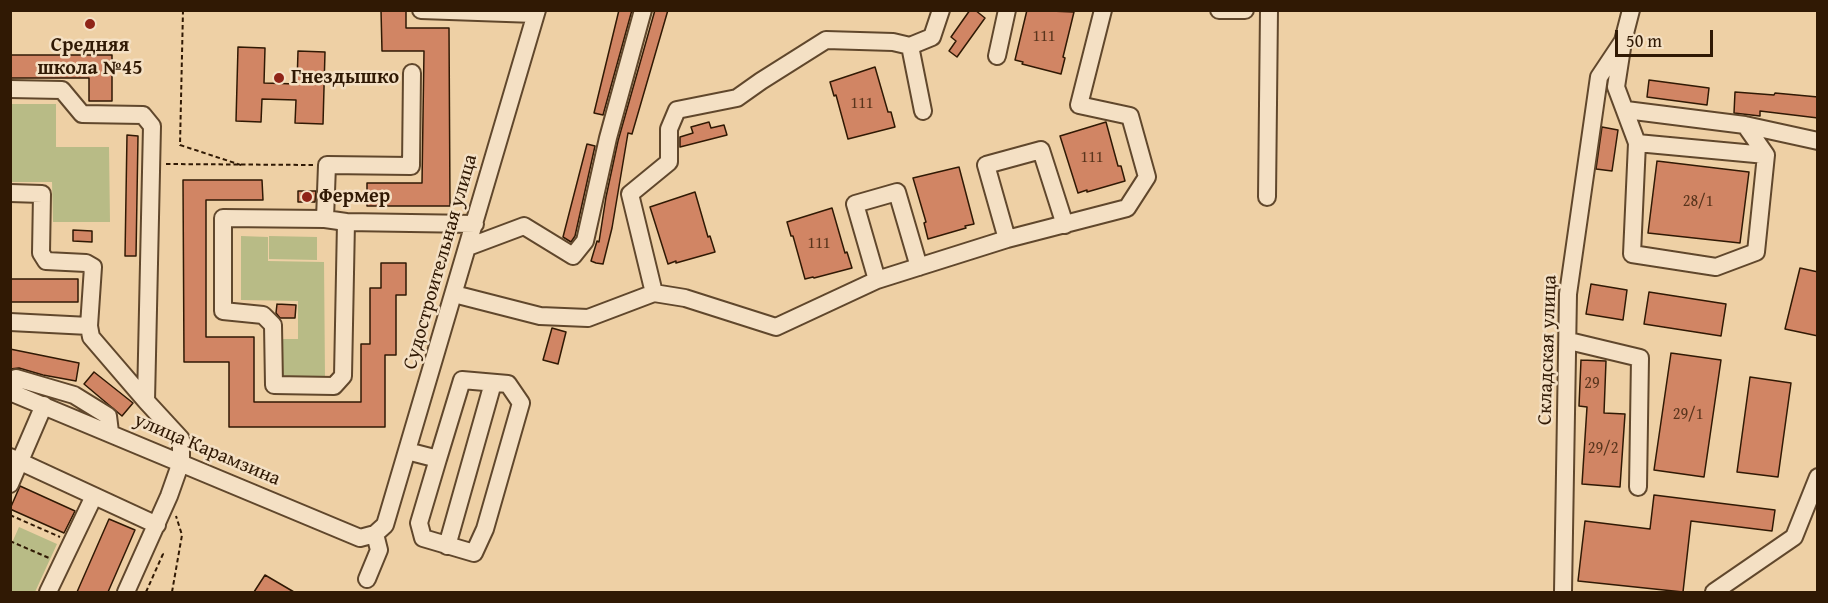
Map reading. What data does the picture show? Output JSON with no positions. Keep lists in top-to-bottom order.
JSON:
{
  "streets": {
    "street": ["Судостроительная улица", "Складская улица", "улица Карамзина"]
  },
  "crossings": [
    ["Судостроительная улица", "улица Карамзина"]
  ],
  "places": ["Средняя школа №45", "Гнездышко", "Фермер"],
  "house_numbers": [
    "111",
    "111",
    "111",
    "28/1",
    "111",
    "29",
    "29/1",
    "29/2"
  ],
  "scale_bar": "50 m"
}
